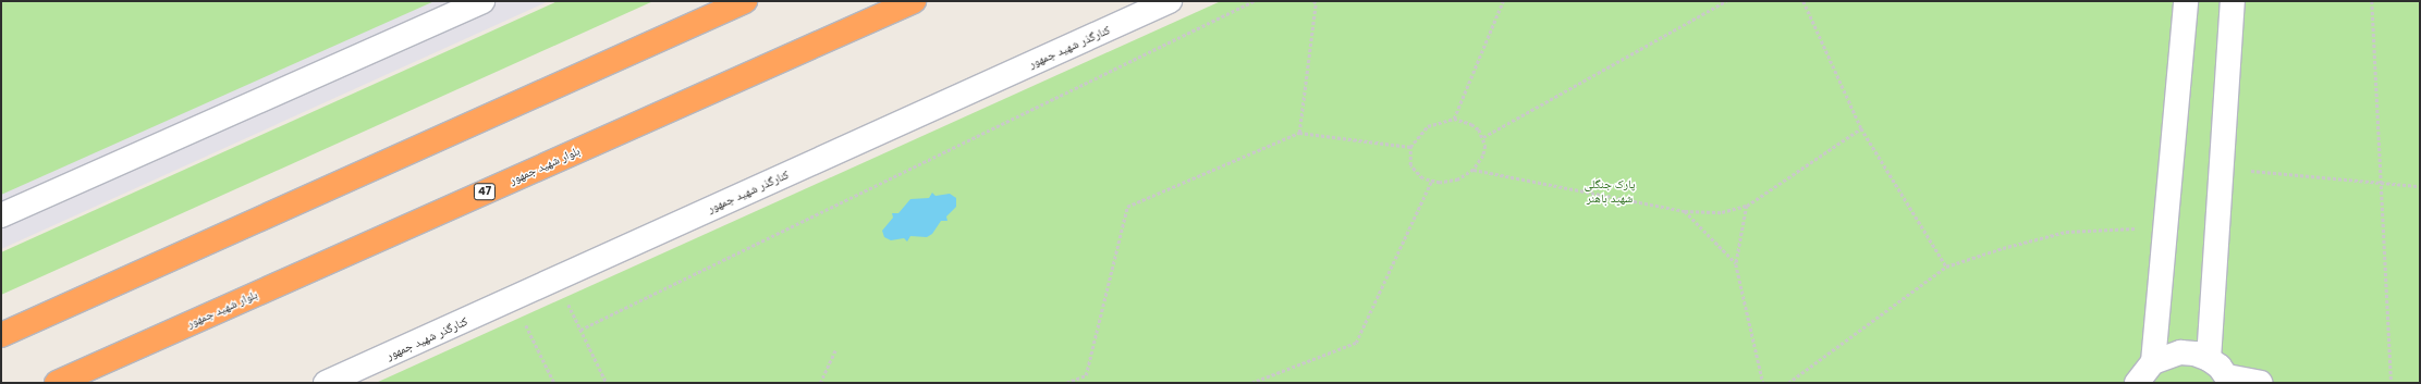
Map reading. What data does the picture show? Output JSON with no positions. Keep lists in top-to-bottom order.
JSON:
{
  "streets": {
    "highway": ["بلوار شهید جمهور", "47"],
    "street": ["کنارگذر شهید جمهور"]
  },
  "parks": ["پارک جنگلی شهید باهنر"]
}
